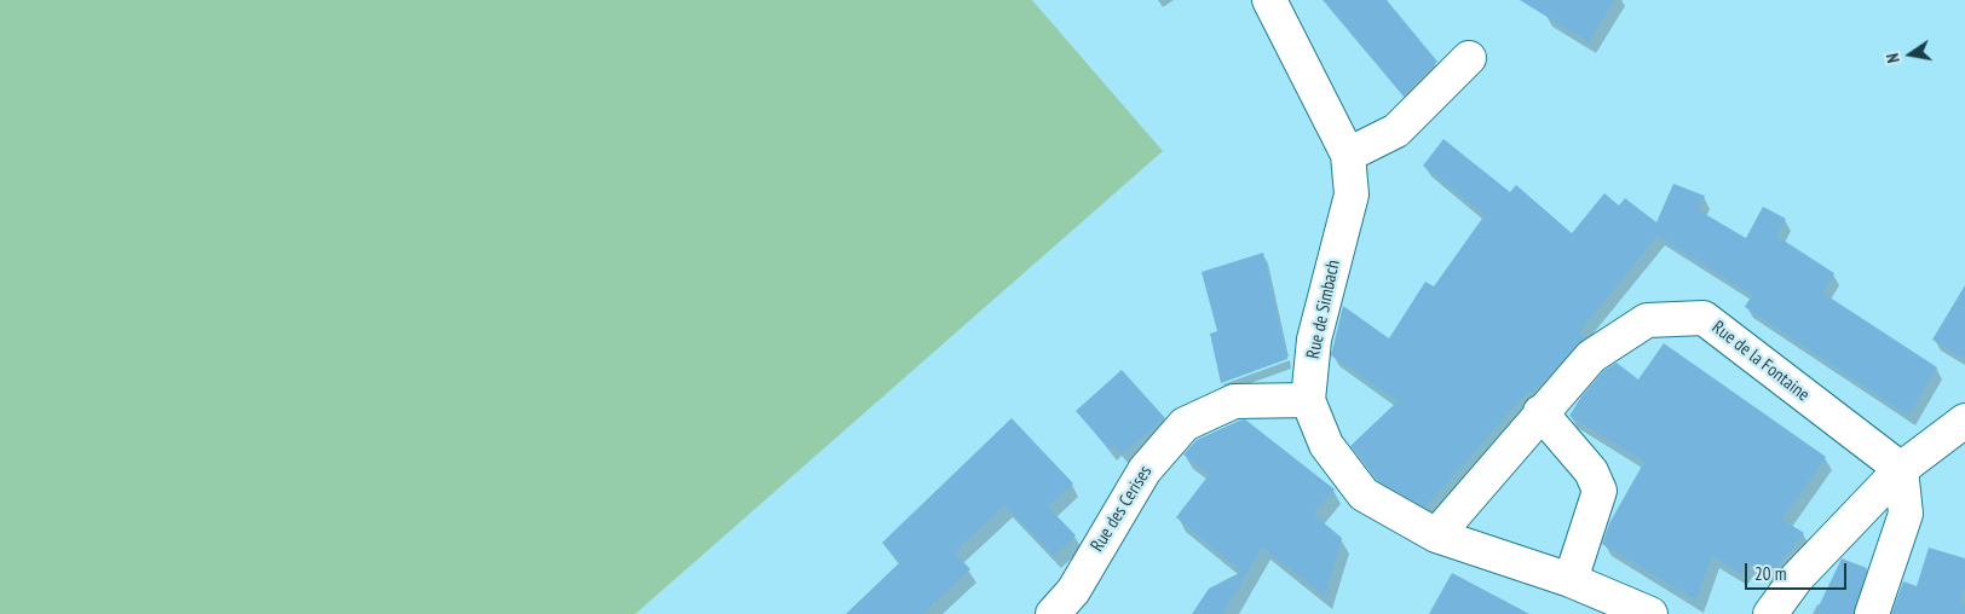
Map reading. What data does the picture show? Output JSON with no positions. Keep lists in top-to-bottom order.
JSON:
{
  "streets": {
    "street": ["Rue de Simbach", "Rue de la Fontaine", "Rue des Cerises"]
  },
  "crossings": [
    ["Rue de Simbach", "Rue de la Fontaine"],
    ["Rue de Simbach", "Rue des Cerises"]
  ],
  "scale_bar": "20 m",
  "north": "left"
}
